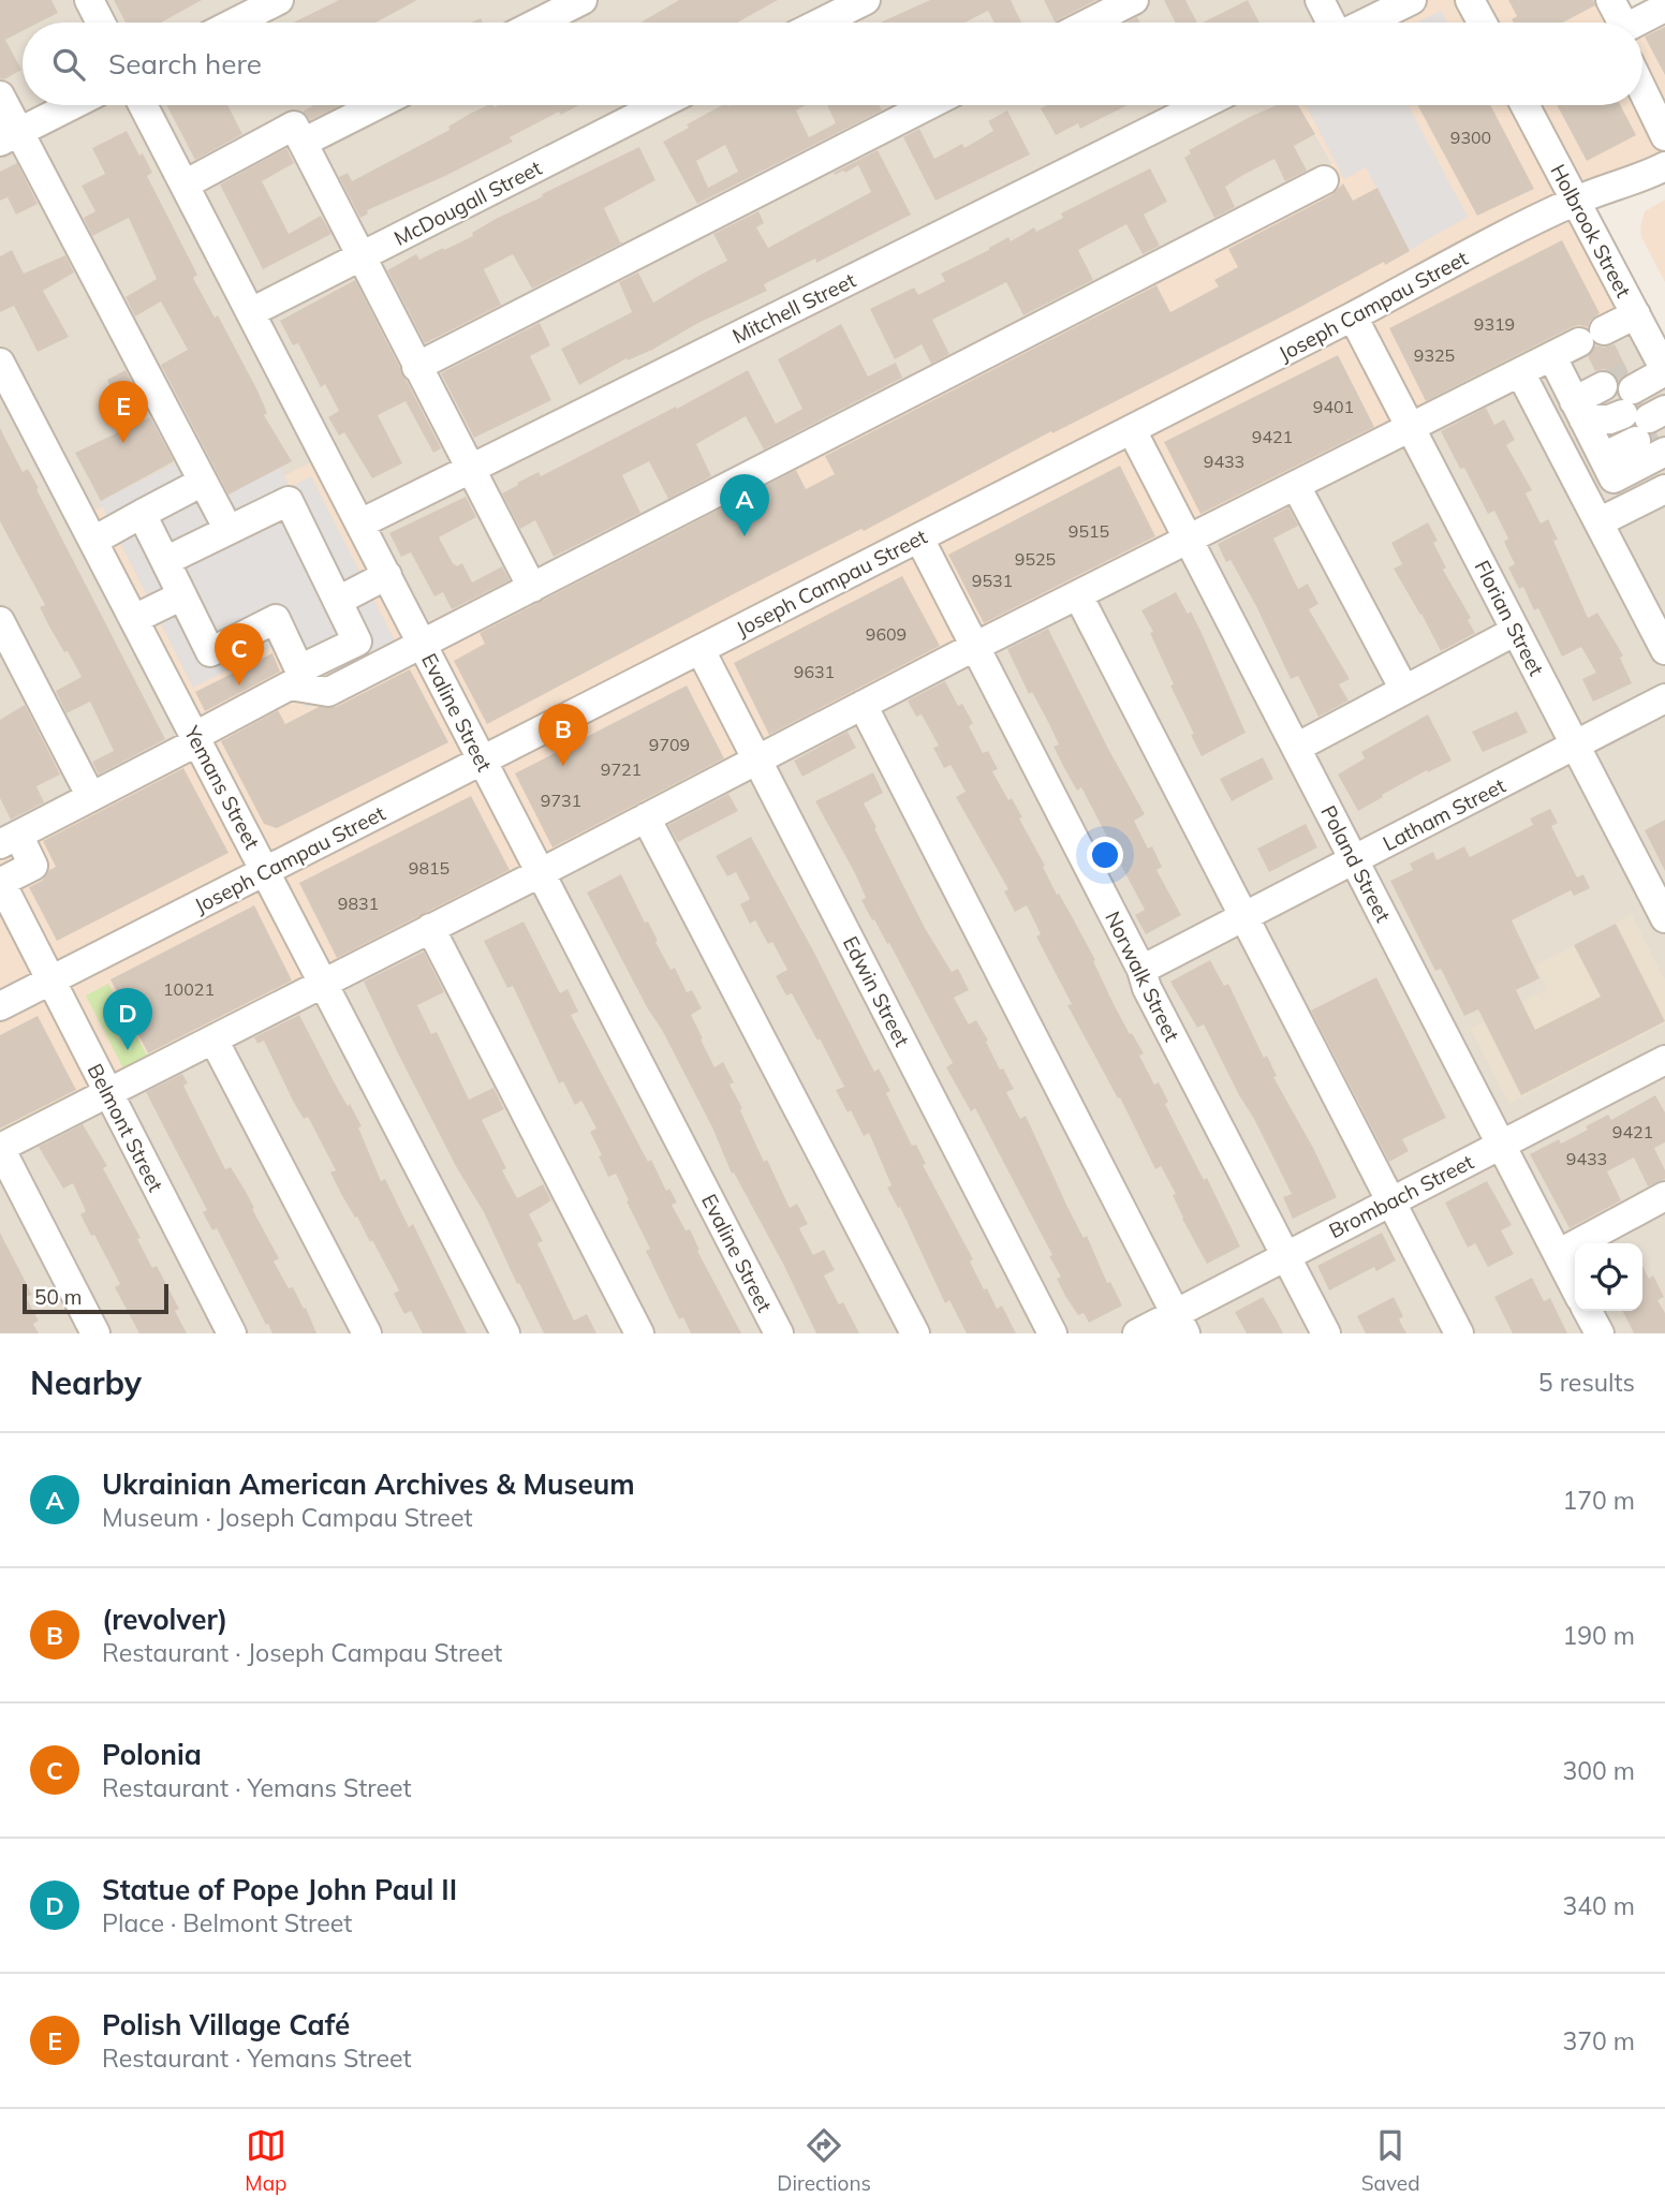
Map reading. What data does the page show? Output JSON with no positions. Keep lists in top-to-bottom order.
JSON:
{
  "streets": {
    "street": [
      "McDougall Street",
      "Holbrook Street",
      "Joseph Campau Street",
      "Mitchell Street",
      "Florian Street",
      "Evaline Street",
      "Yemans Street",
      "Latham Street",
      "Poland Street",
      "Norwalk Street",
      "Edwin Street",
      "Belmont Street",
      "Brombach Street"
    ]
  },
  "crossings": [
    ["McDougall Street", "Evaline Street"],
    ["Holbrook Street", "Joseph Campau Street"],
    ["Joseph Campau Street", "Florian Street"],
    ["Joseph Campau Street", "Evaline Street"],
    ["Joseph Campau Street", "Yemans Street"],
    ["Joseph Campau Street", "Poland Street"],
    ["Joseph Campau Street", "Norwalk Street"],
    ["Joseph Campau Street", "Edwin Street"],
    ["Joseph Campau Street", "Belmont Street"],
    ["Mitchell Street", "Evaline Street"],
    ["Florian Street", "Latham Street"],
    ["Latham Street", "Poland Street"],
    ["Latham Street", "Norwalk Street"],
    ["Poland Street", "Brombach Street"],
    ["Norwalk Street", "Brombach Street"]
  ],
  "house_numbers": [
    "9300",
    "9319",
    "9325",
    "9401",
    "9421",
    "9433",
    "9515",
    "9525",
    "9531",
    "9609",
    "9631",
    "9709",
    "9721",
    "9731",
    "9815",
    "9831",
    "10021",
    "9421",
    "9433"
  ],
  "scale_bar": "50 m",
  "page": {
    "search": "Search here",
    "pins": [
      "E",
      "A",
      "C",
      "B",
      "D"
    ],
    "scale": "50 m",
    "heading": ["Nearby", "5 results"],
    "list": [
      {
        "mark": "A",
        "name": "Ukrainian American Archives & Museum",
        "note": "Museum · Joseph Campau Street",
        "value": "170 m"
      },
      {
        "mark": "B",
        "name": "(revolver)",
        "note": "Restaurant · Joseph Campau Street",
        "value": "190 m"
      },
      {
        "mark": "C",
        "name": "Polonia",
        "note": "Restaurant · Yemans Street",
        "value": "300 m"
      },
      {
        "mark": "D",
        "name": "Statue of Pope John Paul II",
        "note": "Place · Belmont Street",
        "value": "340 m"
      },
      {
        "mark": "E",
        "name": "Polish Village Café",
        "note": "Restaurant · Yemans Street",
        "value": "370 m"
      }
    ],
    "nav": ["Map", "Directions", "Saved"]
  }
}
